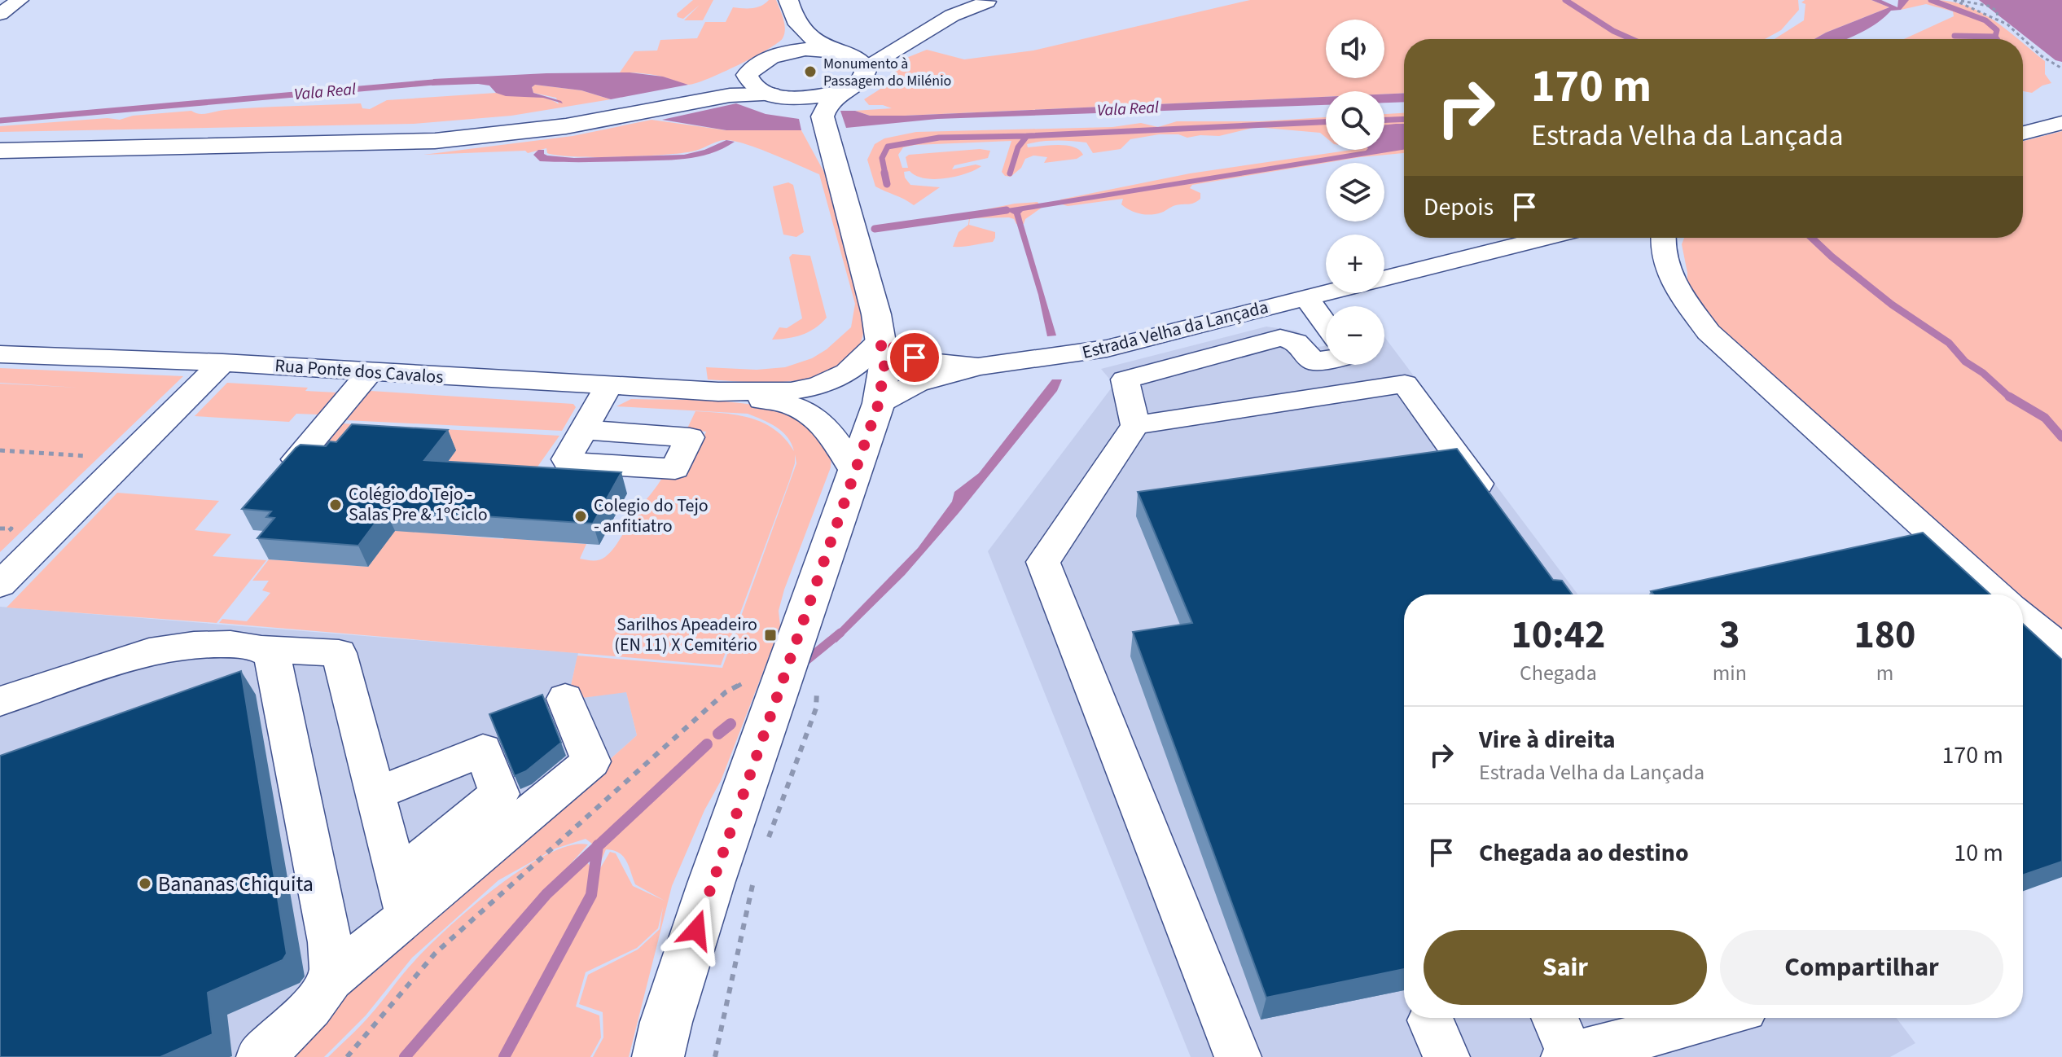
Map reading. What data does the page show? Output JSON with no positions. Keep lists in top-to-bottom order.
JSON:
{
  "streets": {
    "street": ["Estrada Velha da Lançada", "Rua Ponte dos Cavalos"]
  },
  "water": ["Vala Real"],
  "places": {
    "other": [
      "Monumento à Passagem do Milénio",
      "Colégio do Tejo - Salas Pre & 1ºCiclo",
      "Colegio do Tejo - anfitiatro",
      "Bananas Chiquita"
    ],
    "transit": ["Sarilhos Apeadeiro (EN 11) X Cemitério"]
  },
  "page": {
    "map_buttons": ["+", "−"],
    "turn": ["170 m", "Estrada Velha da Lançada"],
    "then": "Depois",
    "eta": [
      "10:42",
      "Chegada",
      "3",
      "min",
      "180",
      "m"
    ],
    "list": [
      {
        "name": "Vire à direita",
        "note": "Estrada Velha da Lançada",
        "value": "170 m"
      },
      {
        "name": "Chegada ao destino",
        "value": "10 m"
      }
    ],
    "buttons": ["Sair", "Compartilhar"]
  }
}
